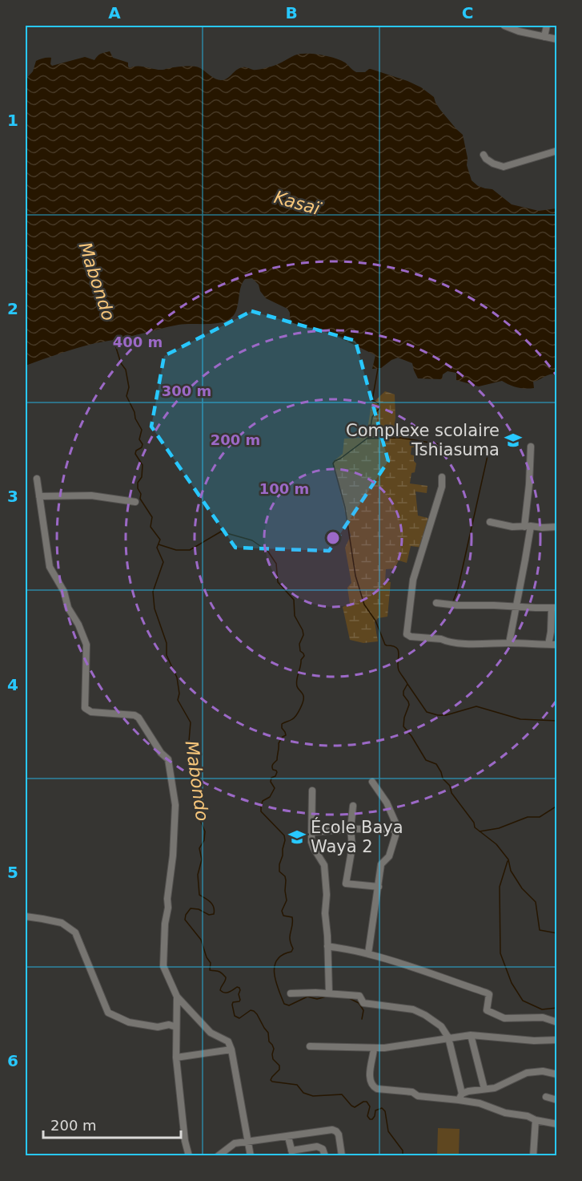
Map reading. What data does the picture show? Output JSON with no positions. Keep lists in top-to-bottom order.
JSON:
{
  "water": ["Kasaï", "Mabondo"],
  "places": {
    "school or university": ["Complexe scolaire Tshiasuma", "École Baya Waya 2"]
  },
  "scale_bar": "200 m",
  "grid": {
    "columns": ["A", "B", "C"],
    "rows": [
      "1",
      "2",
      "3",
      "4",
      "5",
      "6"
    ]
  },
  "rings": [
    "400 m",
    "300 m",
    "200 m",
    "100 m"
  ]
}
